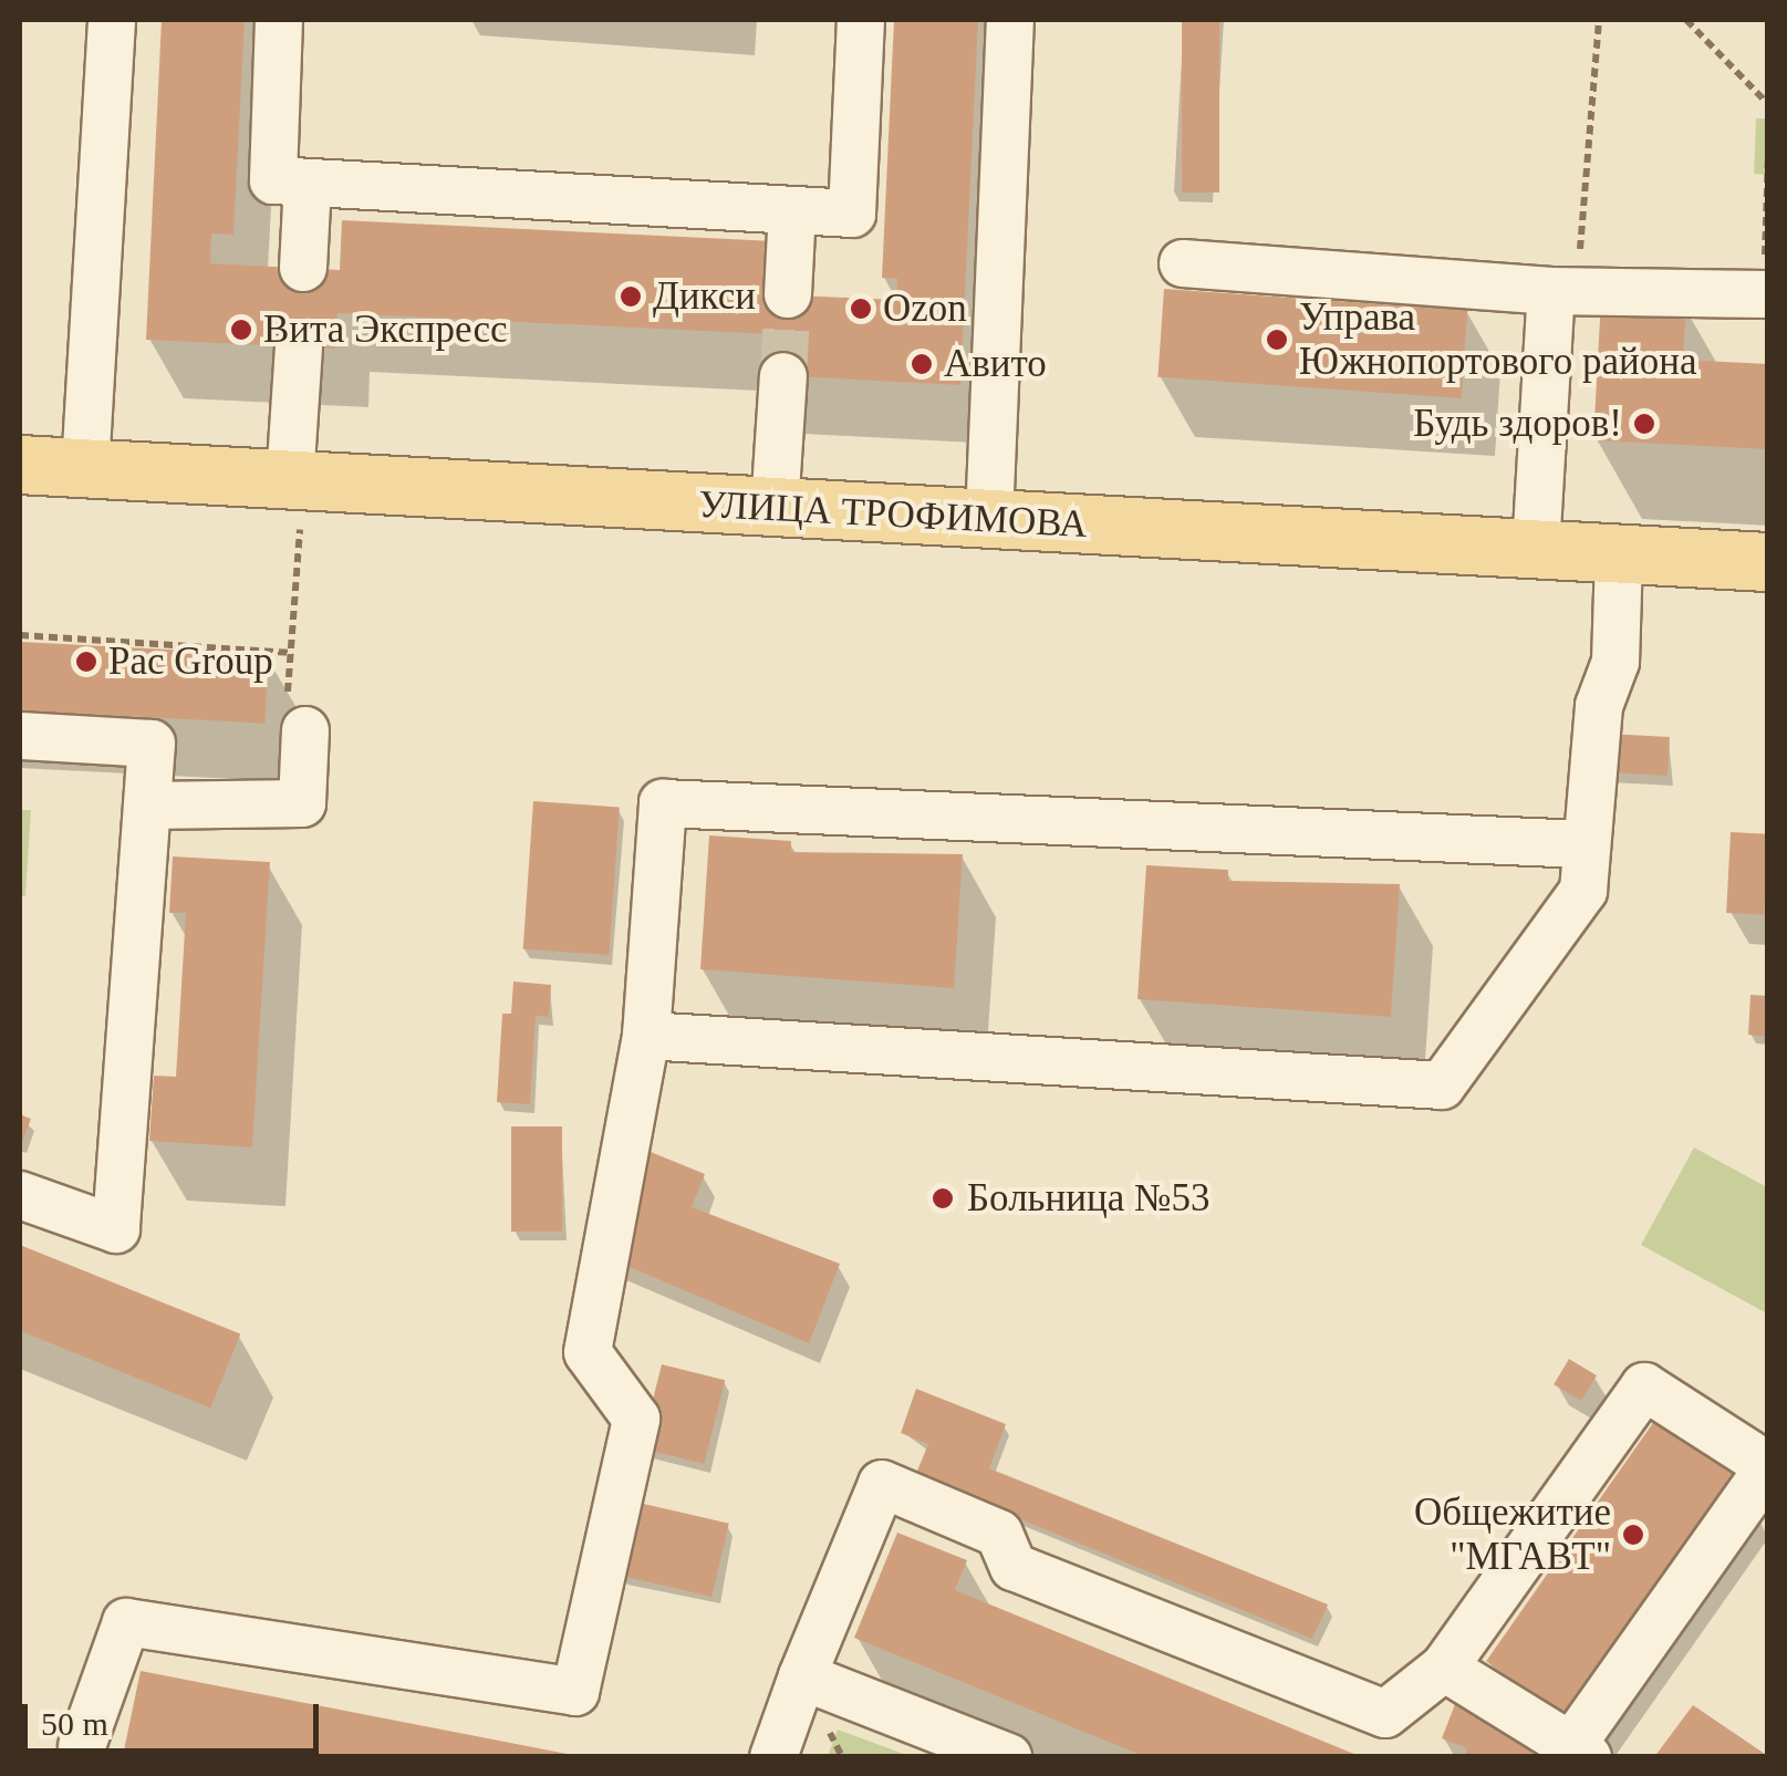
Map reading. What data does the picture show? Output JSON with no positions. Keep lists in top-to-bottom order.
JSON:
{
  "streets": {
    "main road": ["УЛИЦА ТРОФИМОВА"]
  },
  "places": [
    "Дикси",
    "Ozon",
    "Вита Экспресс",
    "Управа Южнопортового района",
    "Авито",
    "Будь здоров!",
    "Pac Group",
    "Больница №53",
    "Общежитие \"МГАВТ\""
  ],
  "scale_bar": "50 m"
}
